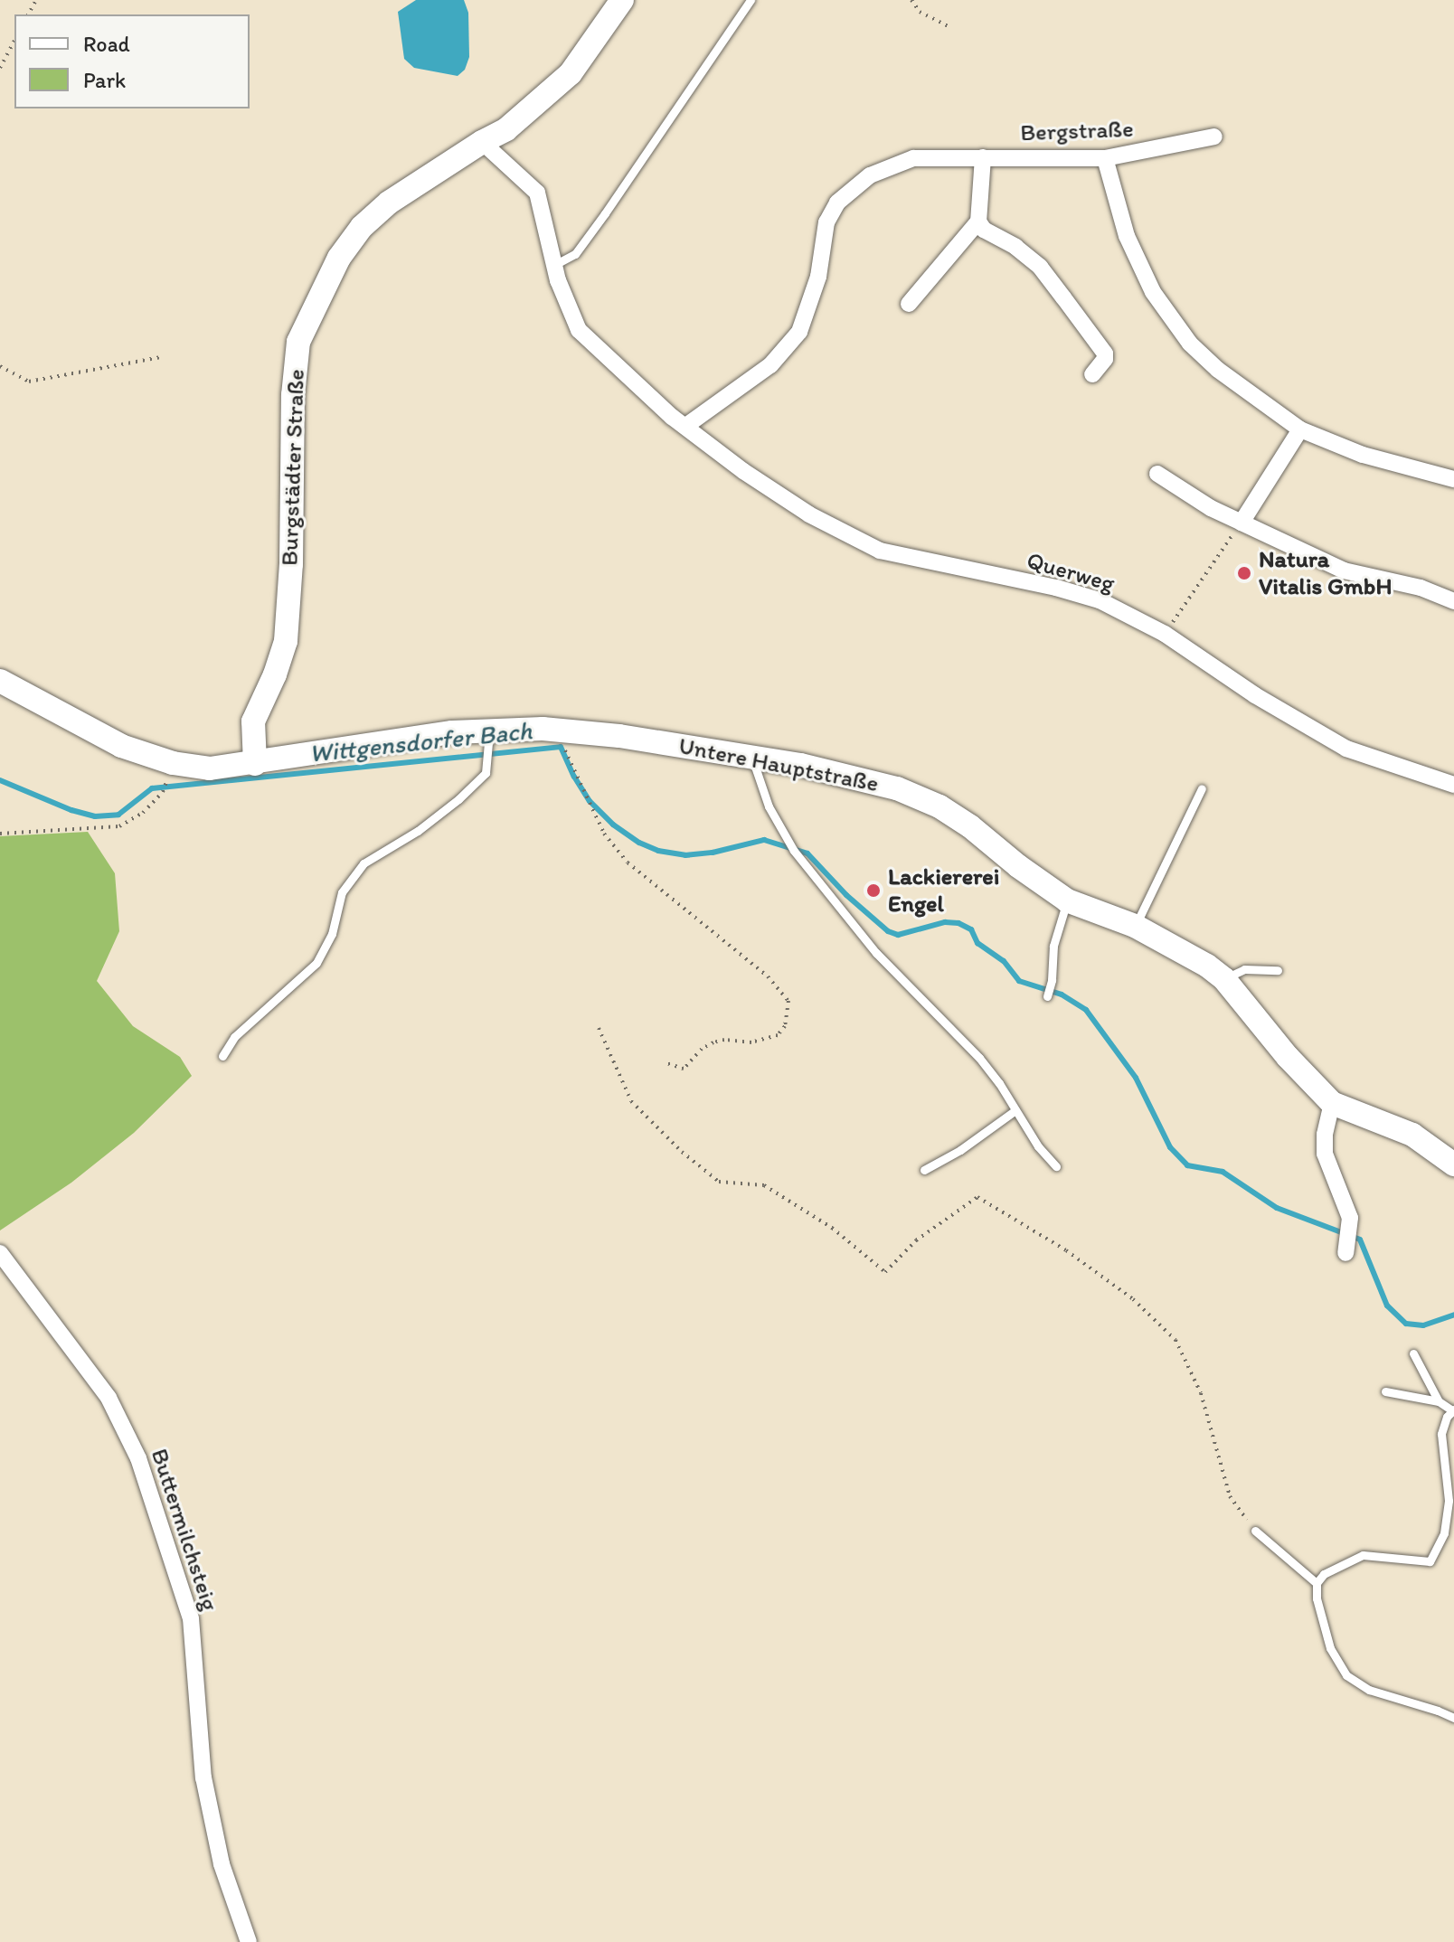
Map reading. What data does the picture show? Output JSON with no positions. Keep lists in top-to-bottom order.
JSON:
{
  "streets": {
    "street": [
      "Bergstraße",
      "Burgstädter Straße",
      "Querweg",
      "Untere Hauptstraße",
      "Buttermilchsteig"
    ]
  },
  "crossings": [
    ["Bergstraße", "Querweg"],
    ["Burgstädter Straße", "Querweg"],
    ["Burgstädter Straße", "Untere Hauptstraße"]
  ],
  "water": ["Wittgensdorfer Bach"],
  "places": ["Natura Vitalis GmbH", "Lackiererei Engel"],
  "legend": ["Road", "Park"]
}
